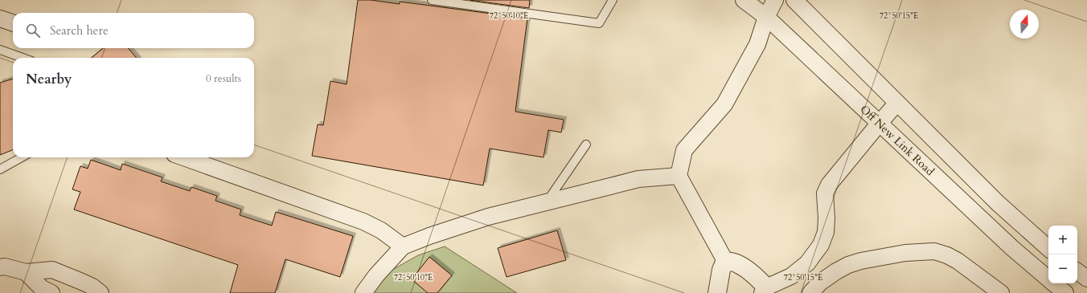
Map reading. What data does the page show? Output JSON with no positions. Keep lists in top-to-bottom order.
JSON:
{
  "streets": {
    "street": ["Off New Link Road"]
  },
  "north": "top",
  "page": {
    "search": "Search here",
    "heading": ["Nearby", "0 results"],
    "map_buttons": ["+", "−"]
  },
  "coordinates": ["72°50'10\"E", "72°50'15\"E"]
}
